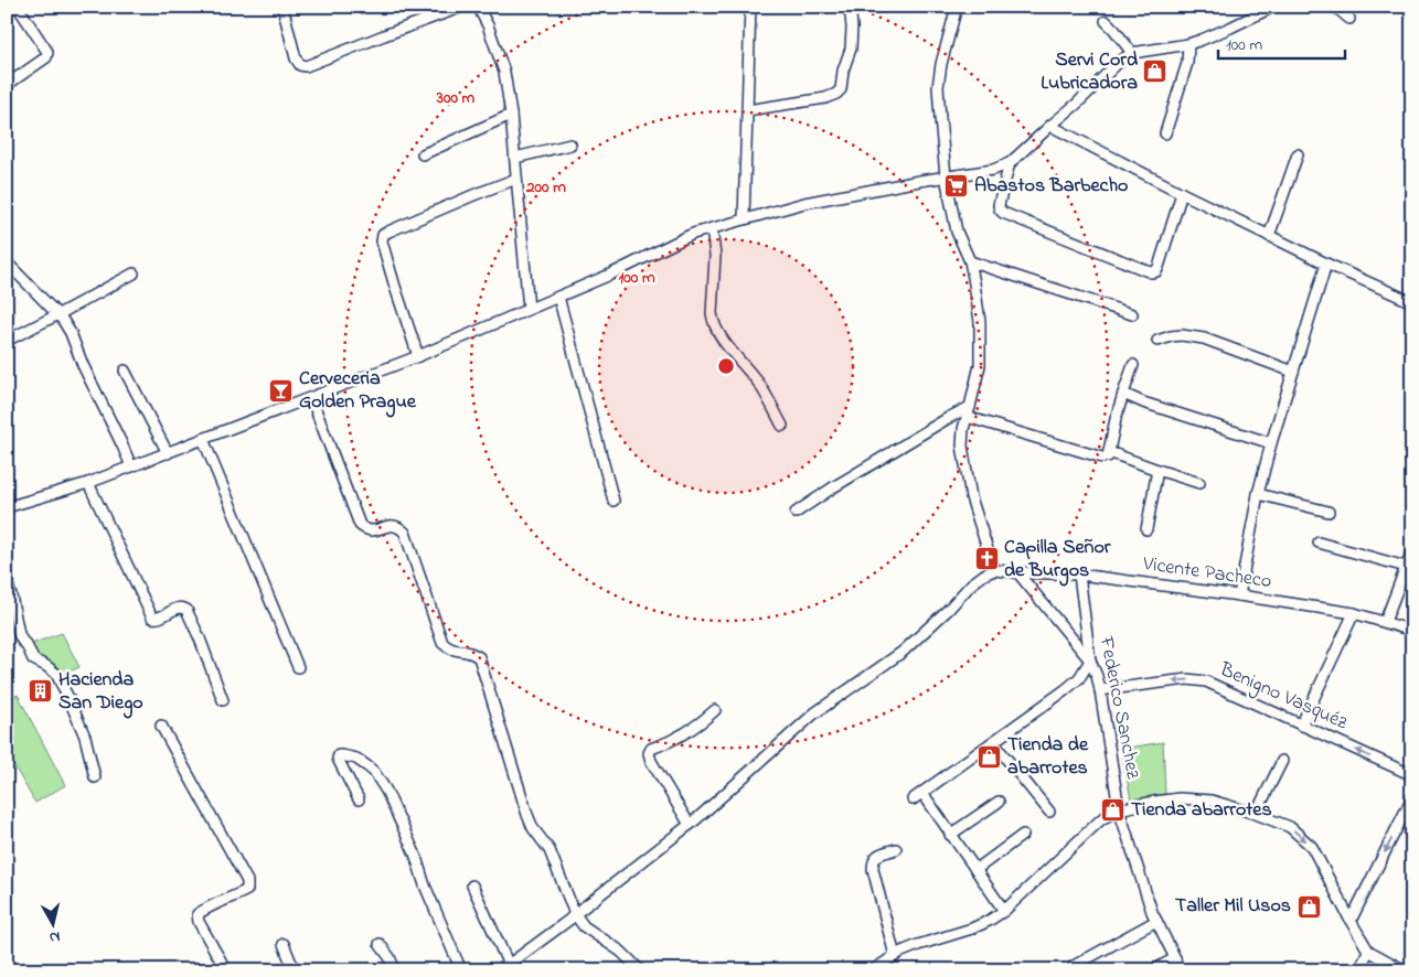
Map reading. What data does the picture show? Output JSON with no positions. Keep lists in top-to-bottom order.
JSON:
{
  "streets": {
    "street": ["Vicente Pacheco", "Benigno Vasquéz", "Federico Sanchez"]
  },
  "crossings": [
    ["Vicente Pacheco", "Federico Sanchez"],
    ["Benigno Vasquéz", "Federico Sanchez"]
  ],
  "one_way": ["Benigno Vasquéz"],
  "places": {
    "shop": [
      "Servi Cord Lubricadora",
      "Tienda de abarrotes",
      "Tienda abarrotes",
      "Taller Mil Usos"
    ],
    "supermarket": ["Abastos Barbecho"],
    "bar": ["Cerveceria Golden Prague"],
    "church": ["Capilla Señor de Burgos"],
    "building": ["Hacienda San Diego"]
  },
  "scale_bar": "100 m",
  "north": "bottom",
  "rings": ["300 m", "200 m", "100 m"]
}
